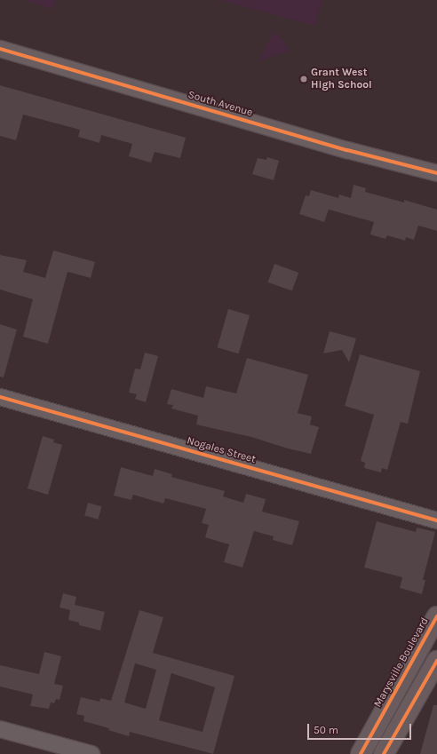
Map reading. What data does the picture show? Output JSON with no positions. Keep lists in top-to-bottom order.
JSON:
{
  "streets": {
    "main road": ["Marysville Boulevard"],
    "street": ["South Avenue", "Nogales Street"]
  },
  "places": ["Grant West High School"],
  "scale_bar": "50 m"
}
